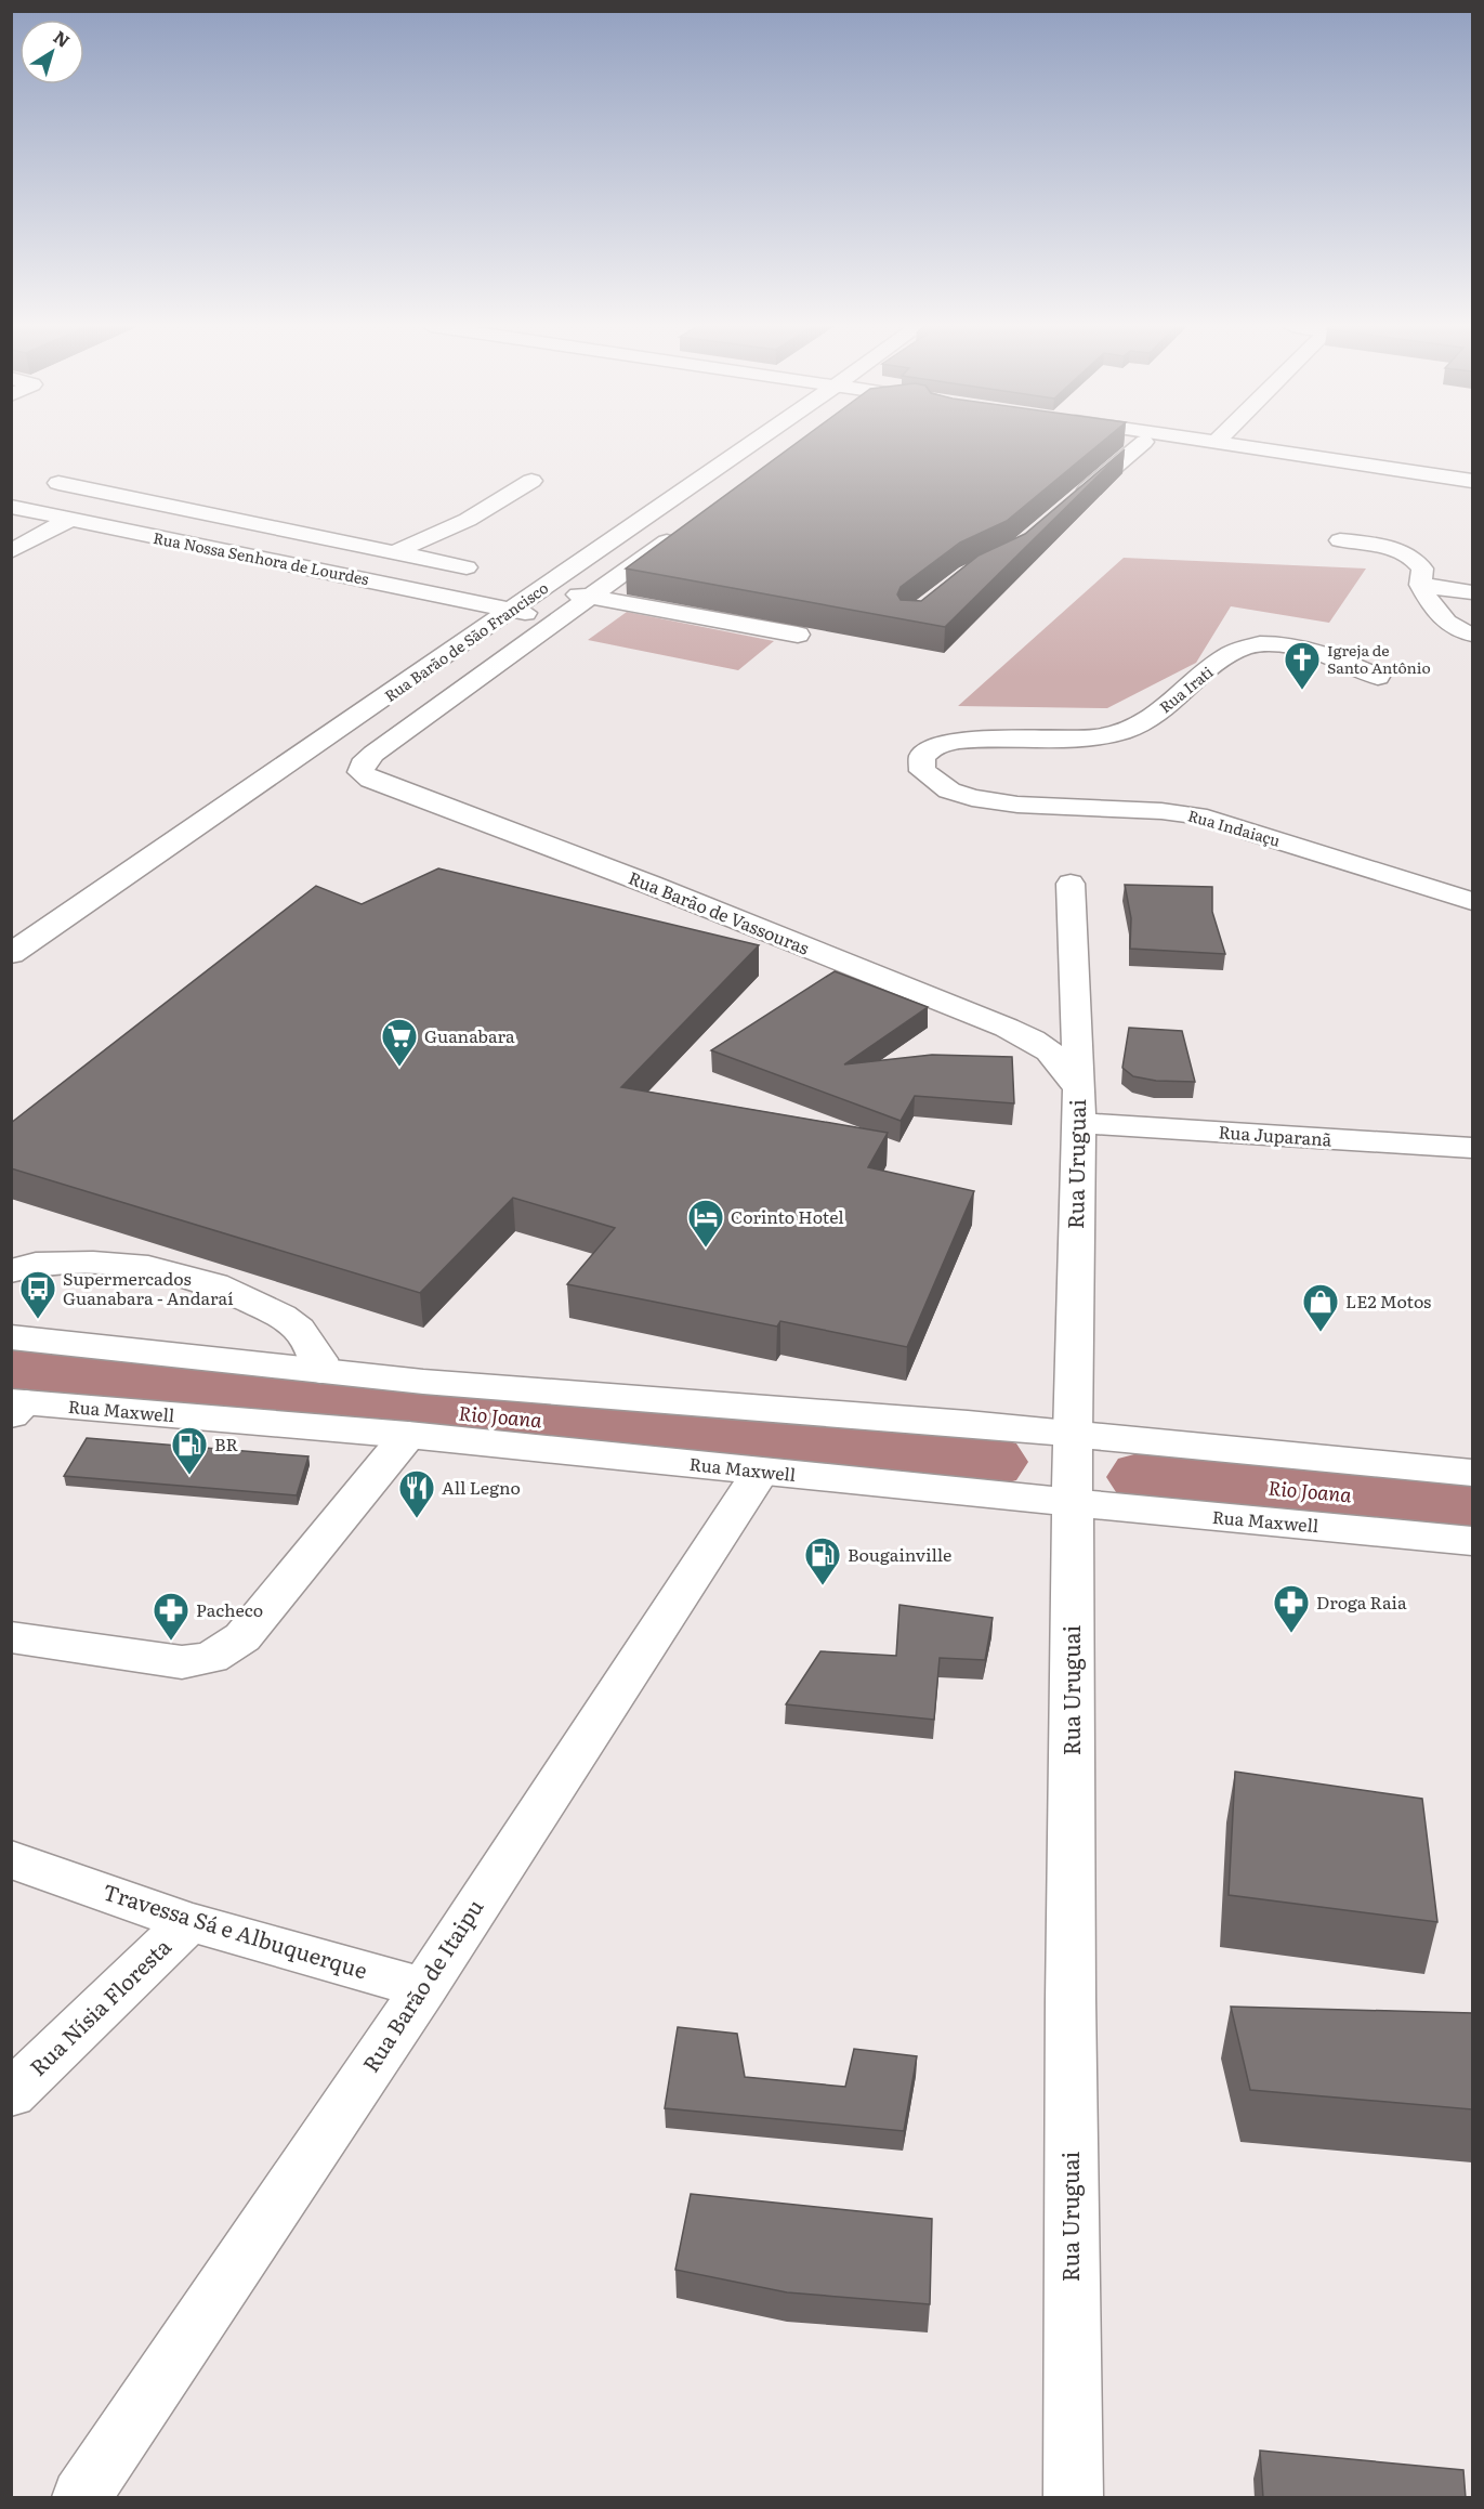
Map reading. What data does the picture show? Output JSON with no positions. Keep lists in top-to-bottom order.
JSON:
{
  "streets": {
    "street": [
      "Rua Nossa Senhora de Lourdes",
      "Rua Barão de São Francisco",
      "Rua Irati",
      "Rua Indaiaçu",
      "Rua Barão de Vassouras",
      "Rua Juparanã",
      "Rua Uruguai",
      "Rua Maxwell",
      "Travessa Sá e Albuquerque",
      "Rua Barão de Itaipu",
      "Rua Nísia Floresta"
    ]
  },
  "crossings": [
    ["Rua Nossa Senhora de Lourdes", "Rua Barão de São Francisco"],
    ["Rua Barão de São Francisco", "Rua Barão de Vassouras"],
    ["Rua Irati", "Rua Indaiaçu"],
    ["Rua Barão de Vassouras", "Rua Juparanã"],
    ["Rua Barão de Vassouras", "Rua Uruguai"],
    ["Rua Juparanã", "Rua Uruguai"],
    ["Rua Uruguai", "Rua Maxwell"],
    ["Rua Maxwell", "Rua Barão de Itaipu"],
    ["Travessa Sá e Albuquerque", "Rua Barão de Itaipu"],
    ["Travessa Sá e Albuquerque", "Rua Nísia Floresta"]
  ],
  "water": ["Rio Joana"],
  "places": {
    "church": ["Igreja de Santo Antônio"],
    "supermarket": ["Guanabara"],
    "hotel": ["Corinto Hotel"],
    "bus stop": ["Supermercados Guanabara - Andaraí"],
    "shop": ["LE2 Motos"],
    "fuel station": ["BR", "Bougainville"],
    "restaurant": ["All Legno"],
    "pharmacy": ["Droga Raia", "Pacheco"]
  },
  "north": "top right"
}
